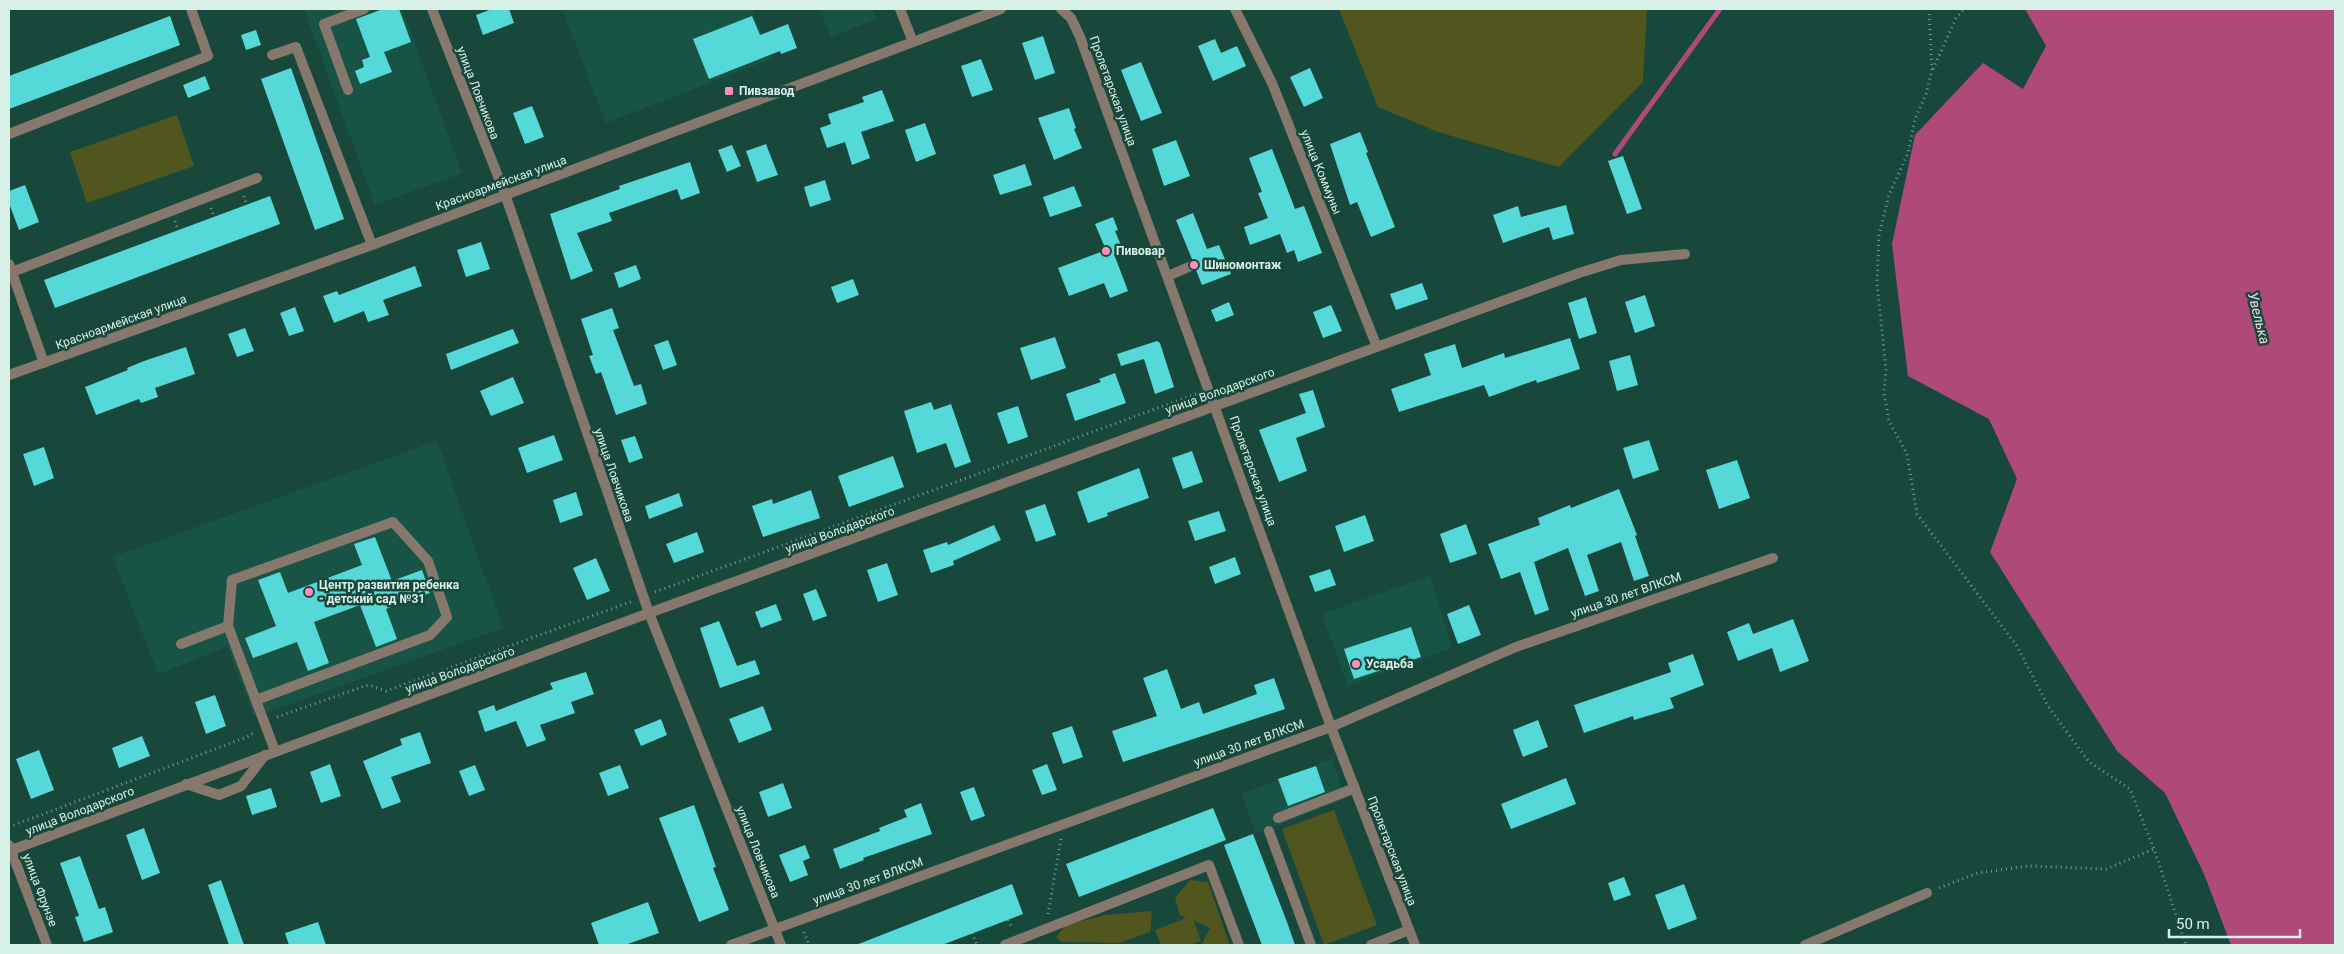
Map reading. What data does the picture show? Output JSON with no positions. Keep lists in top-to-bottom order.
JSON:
{
  "streets": {
    "street": [
      "Пролетарская улица",
      "улица Ловчикова",
      "улица Коммуны",
      "Красноармейская улица",
      "улица Володарского",
      "улица 30 лет ВЛКСМ",
      "улица Фрунзе"
    ]
  },
  "crossings": [
    ["Пролетарская улица", "улица Володарского"],
    ["Пролетарская улица", "улица 30 лет ВЛКСМ"],
    ["улица Ловчикова", "Красноармейская улица"],
    ["улица Ловчикова", "улица Володарского"],
    ["улица Ловчикова", "улица 30 лет ВЛКСМ"],
    ["улица Коммуны", "улица Володарского"],
    ["улица Володарского", "улица Фрунзе"]
  ],
  "water": ["Увелька"],
  "places": {
    "transit": ["Пивзавод"],
    "other": [
      "Пивовар",
      "Шиномонтаж",
      "Центр развития ребенка - детский сад №31",
      "Усадьба"
    ]
  },
  "scale_bar": "50 m"
}
